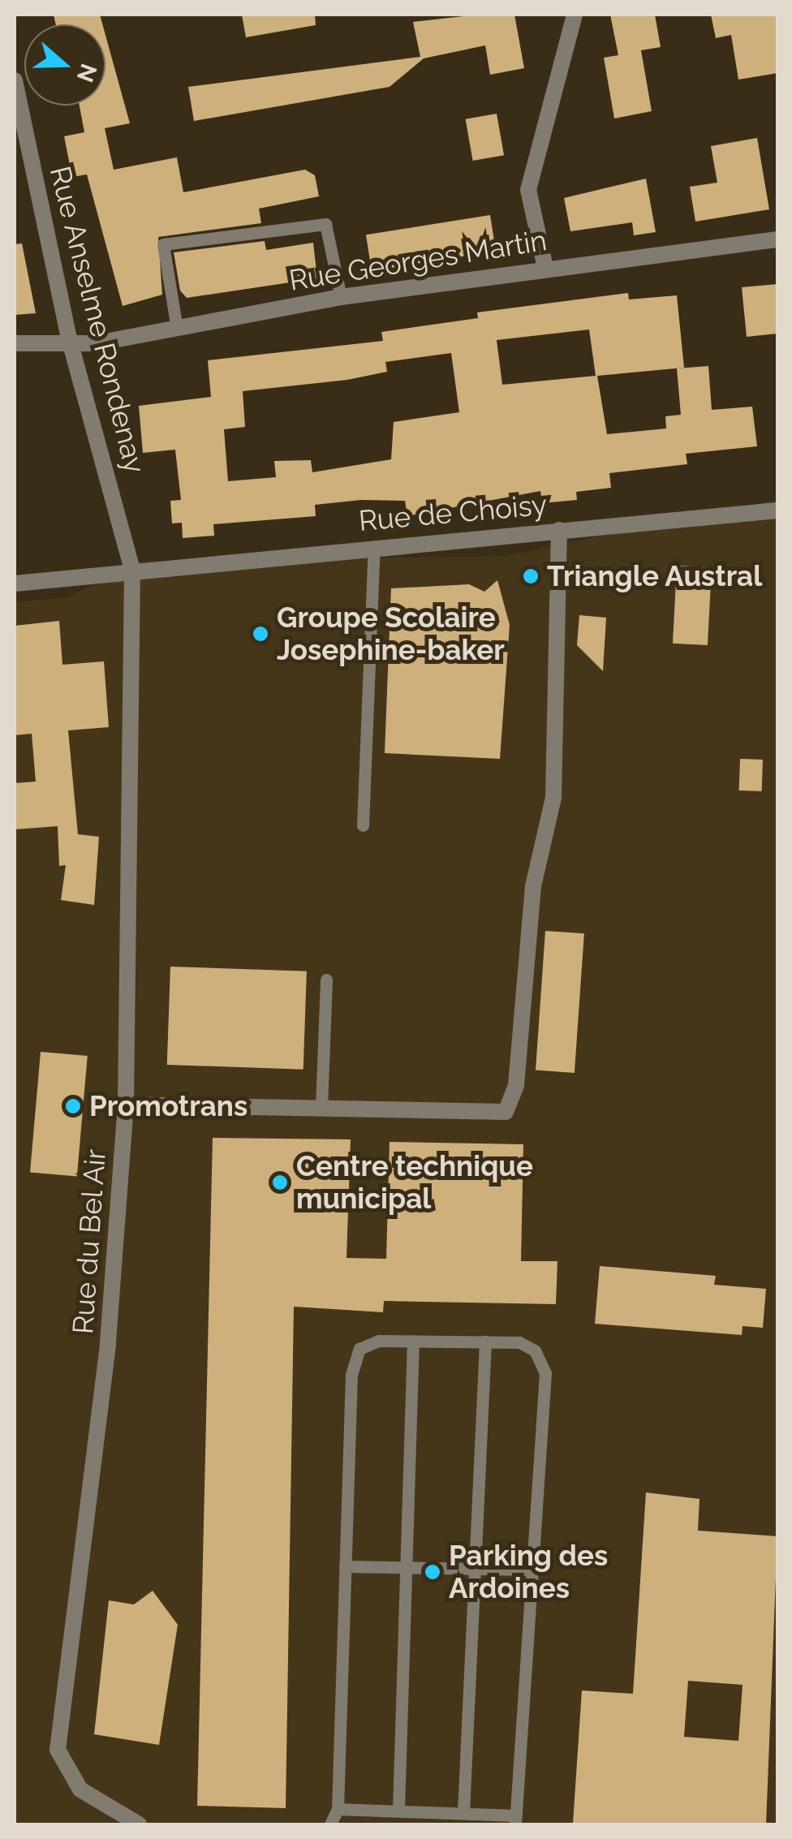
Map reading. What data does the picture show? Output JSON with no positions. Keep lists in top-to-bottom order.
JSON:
{
  "streets": {
    "street": [
      "Rue Georges Martin",
      "Rue Anselme Rondenay",
      "Rue de Choisy",
      "Rue du Bel Air"
    ]
  },
  "crossings": [
    ["Rue Georges Martin", "Rue Anselme Rondenay"],
    ["Rue Anselme Rondenay", "Rue de Choisy"],
    ["Rue Anselme Rondenay", "Rue du Bel Air"],
    ["Rue de Choisy", "Rue du Bel Air"]
  ],
  "places": [
    "Triangle Austral",
    "Groupe Scolaire Josephine-baker",
    "Promotrans",
    "Centre technique municipal",
    "Parking des Ardoines"
  ],
  "north": "right"
}
